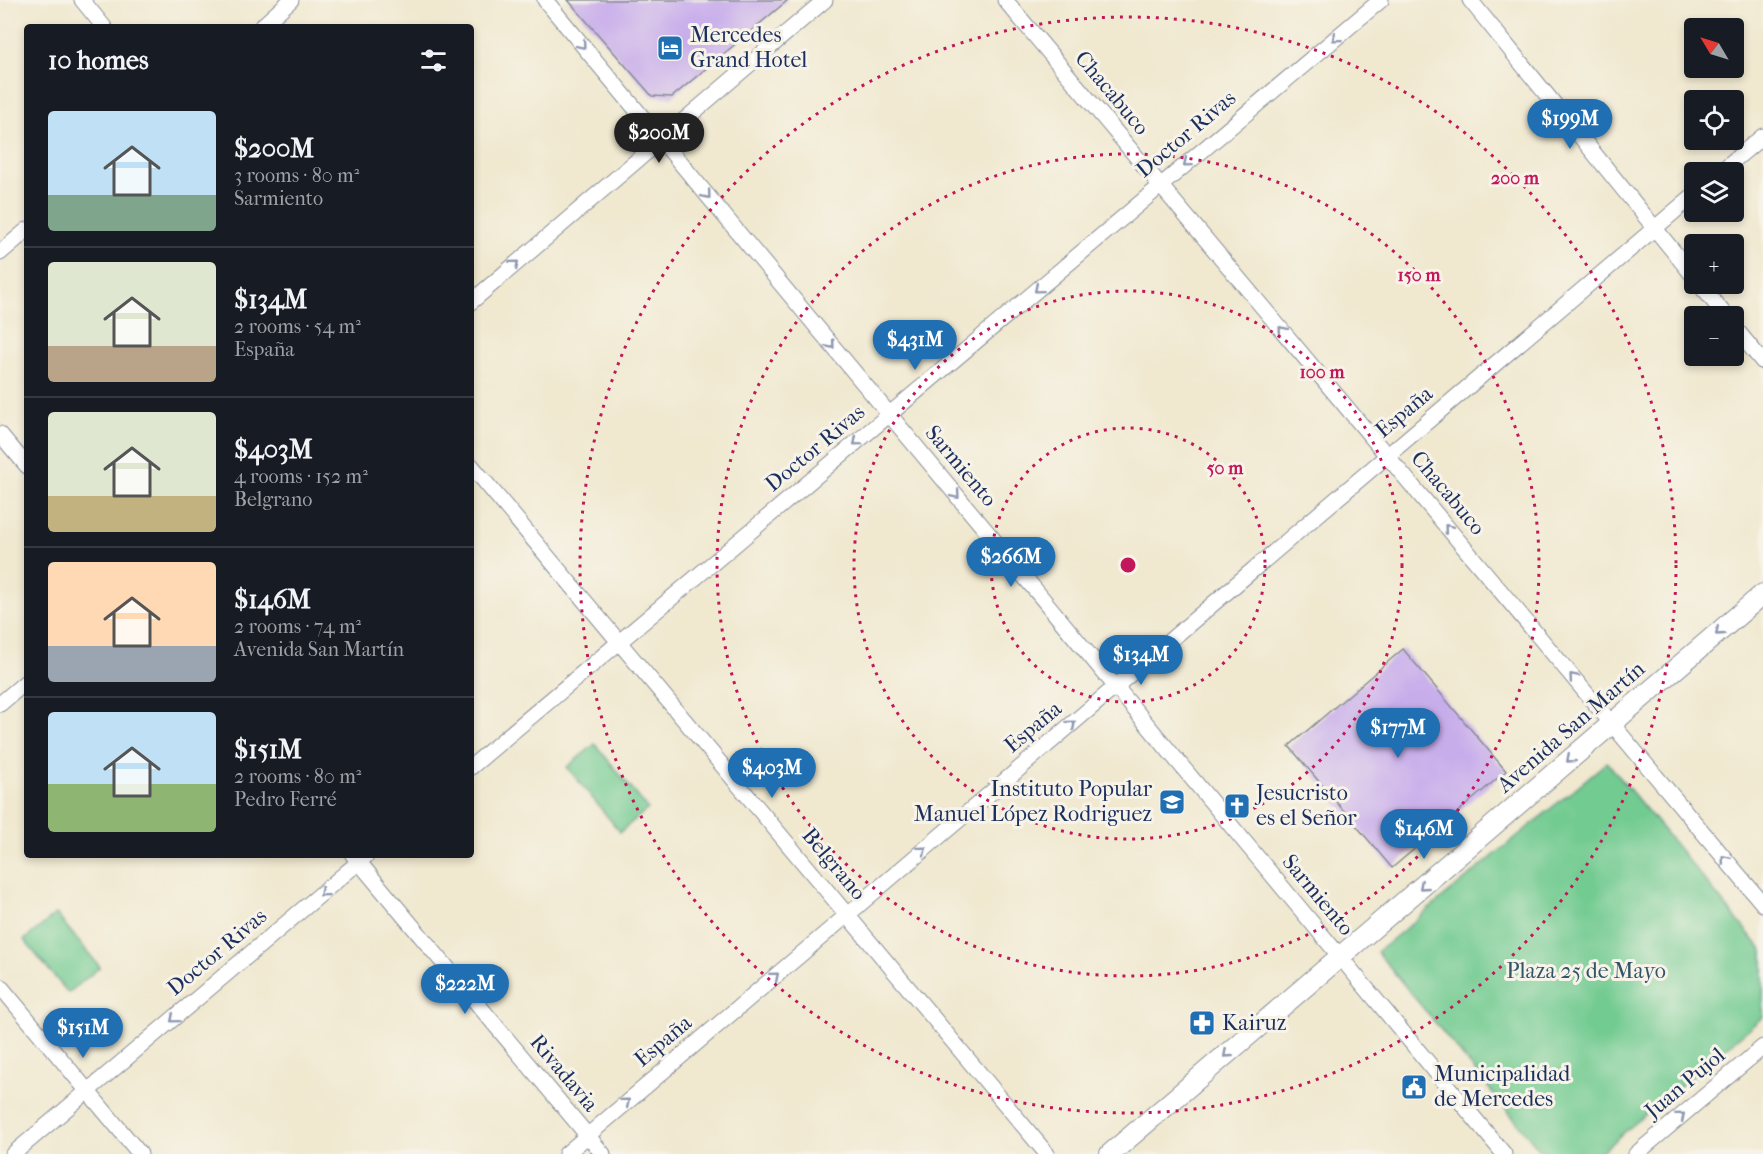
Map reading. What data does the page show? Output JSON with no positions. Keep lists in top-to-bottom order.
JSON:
{
  "streets": {
    "street": [
      "Chacabuco",
      "Doctor Rivas",
      "España",
      "Sarmiento",
      "Avenida San Martín",
      "Belgrano",
      "Rivadavia",
      "Juan Pujol"
    ]
  },
  "crossings": [
    ["Chacabuco", "Doctor Rivas"],
    ["Chacabuco", "España"],
    ["Chacabuco", "Avenida San Martín"],
    ["Doctor Rivas", "Sarmiento"],
    ["Doctor Rivas", "Belgrano"],
    ["España", "Sarmiento"],
    ["España", "Belgrano"],
    ["España", "Rivadavia"],
    ["Sarmiento", "Avenida San Martín"]
  ],
  "one_way": [
    "Chacabuco",
    "Doctor Rivas",
    "España",
    "Sarmiento",
    "Avenida San Martín",
    "Juan Pujol"
  ],
  "parks": ["Plaza 25 de Mayo"],
  "places": {
    "hotel": ["Mercedes Grand Hotel"],
    "school or university": ["Instituto Popular Manuel López Rodriguez"],
    "church": ["Jesucristo es el Señor"],
    "pharmacy": ["Kairuz"],
    "public building": ["Municipalidad de Mercedes"]
  },
  "north": "top left",
  "page": {
    "map_buttons": ["+", "−"],
    "heading": "10 homes",
    "list": [
      {
        "name": "$200M",
        "note": "3 rooms · 80 m² · Sarmiento"
      },
      {
        "name": "$134M",
        "note": "2 rooms · 54 m² · España"
      },
      {
        "name": "$403M",
        "note": "4 rooms · 152 m² · Belgrano"
      },
      {
        "name": "$146M",
        "note": "2 rooms · 74 m² · Avenida San Martín"
      },
      {
        "name": "$151M",
        "note": "2 rooms · 80 m² · Pedro Ferré"
      }
    ],
    "price": [
      "$199M",
      "$200M",
      "$431M",
      "$266M",
      "$134M",
      "$177M",
      "$403M",
      "$146M",
      "$222M",
      "$151M"
    ]
  },
  "rings": [
    "200 m",
    "150 m",
    "100 m",
    "50 m"
  ]
}
